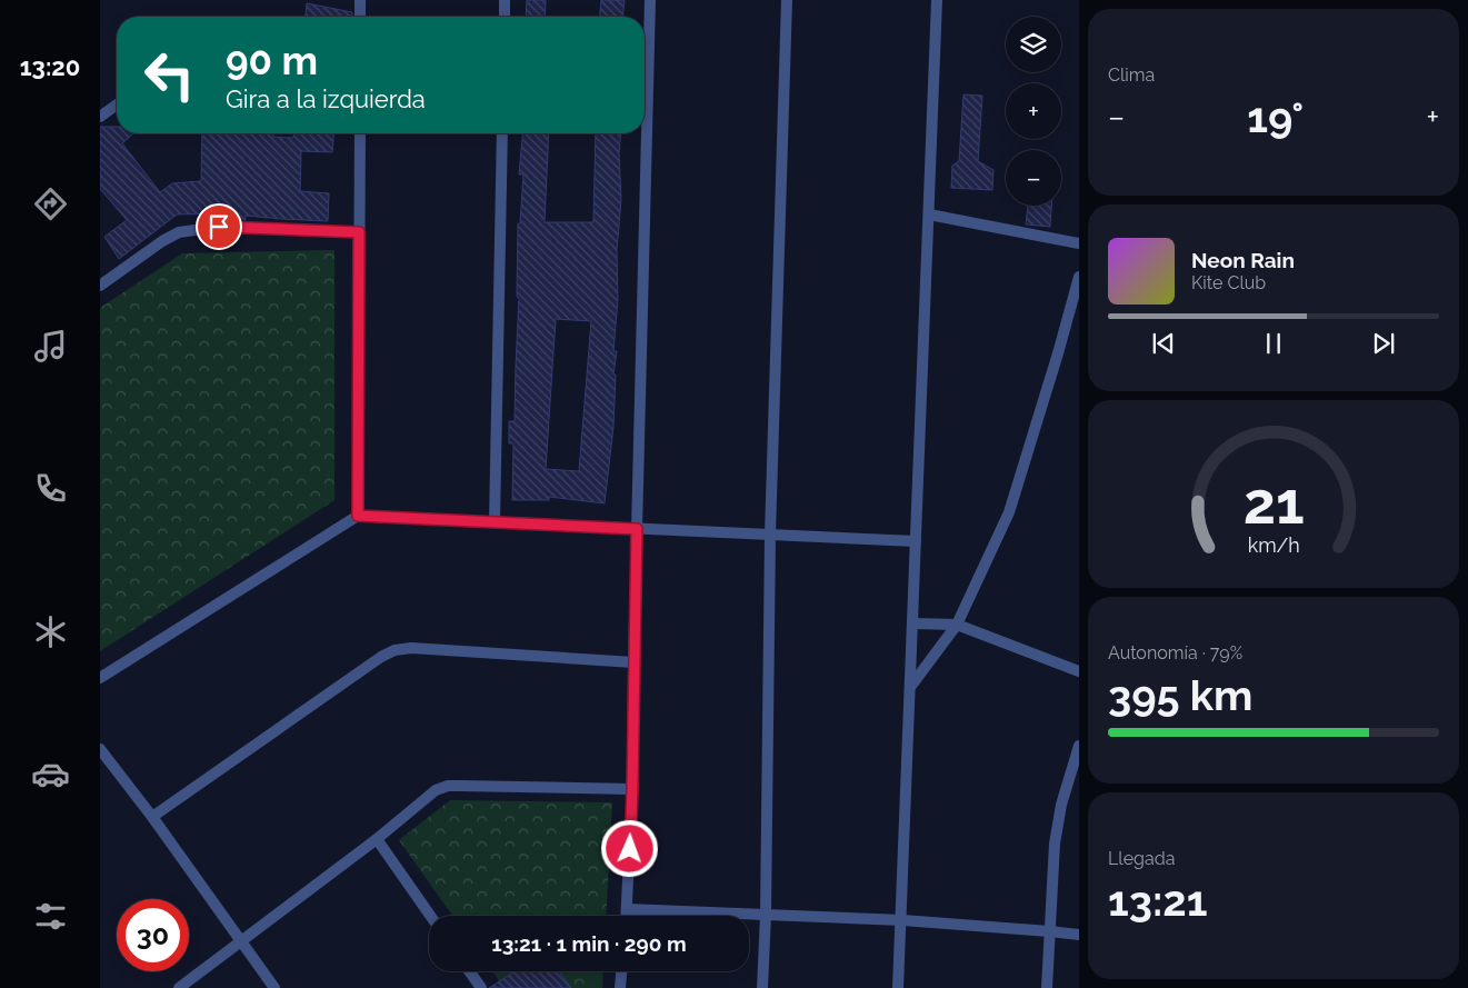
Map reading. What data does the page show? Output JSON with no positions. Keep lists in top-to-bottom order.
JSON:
{
  "page": {
    "tabs": "13:20",
    "tile": [
      "Clima",
      ["Autonomía · 79%", "395 km"],
      ["Llegada", "13:21"]
    ],
    "map_buttons": ["+", "−"],
    "turn": ["90 m", "Gira a la izquierda"],
    "heat": ["−", "19°", "+"],
    "song": ["Neon Rain", "Kite Club"],
    "limit": "30",
    "trip": "13:21 · 1 min · 290 m",
    "gauge": ["21", "km/h"]
  }
}
